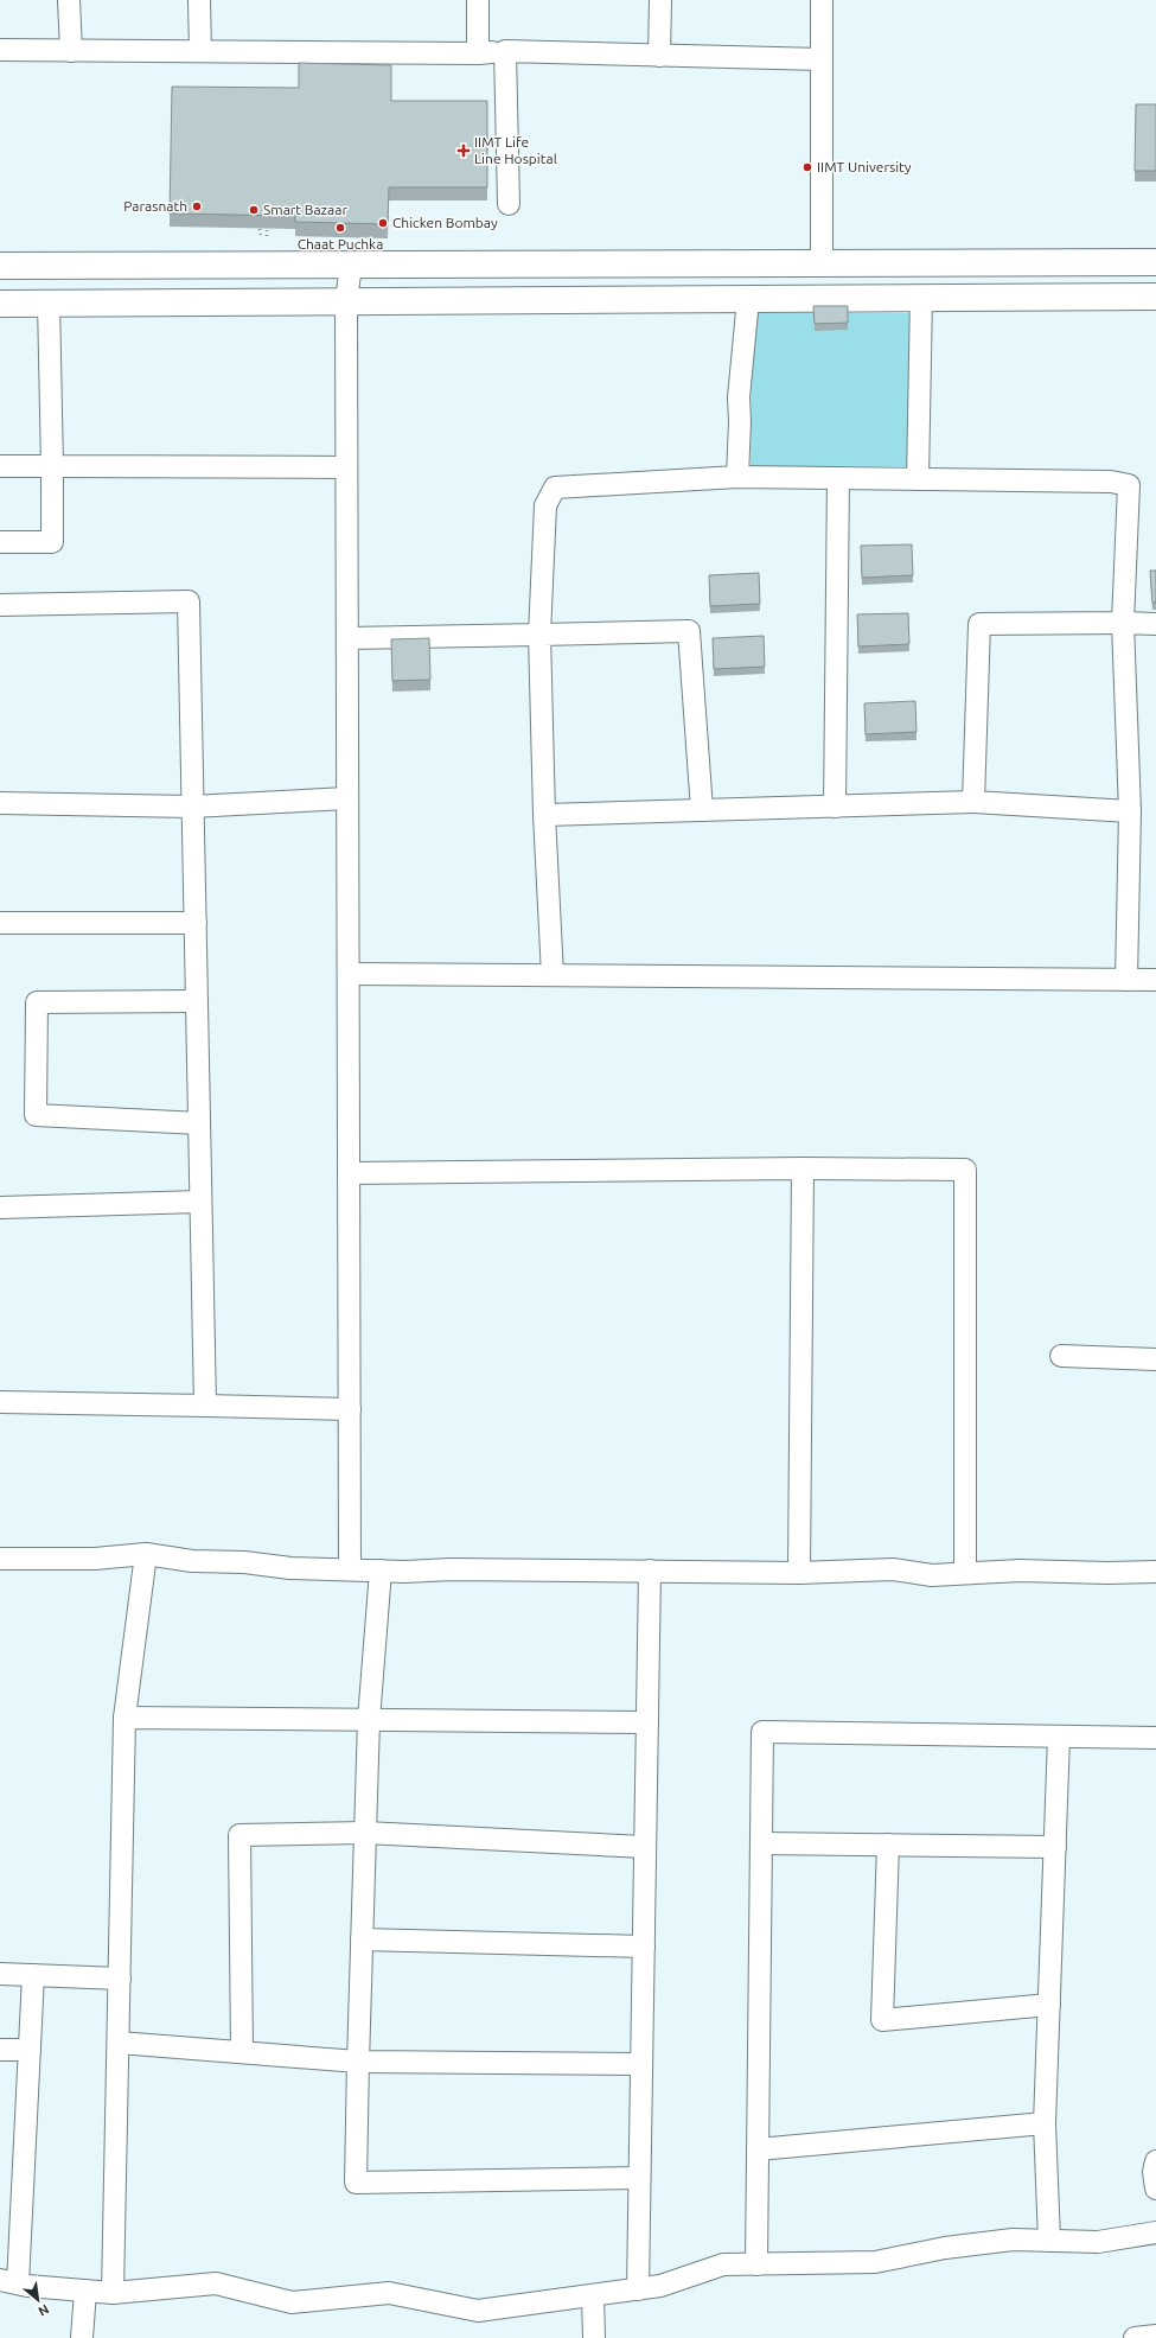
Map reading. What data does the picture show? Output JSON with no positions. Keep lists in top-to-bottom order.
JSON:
{
  "places": {
    "health": ["IIMT Life Line Hospital"],
    "other": [
      "IIMT University",
      "Parasnath",
      "Smart Bazaar",
      "Chicken Bombay",
      "Chaat Puchka"
    ]
  },
  "north": "bottom right"
}
